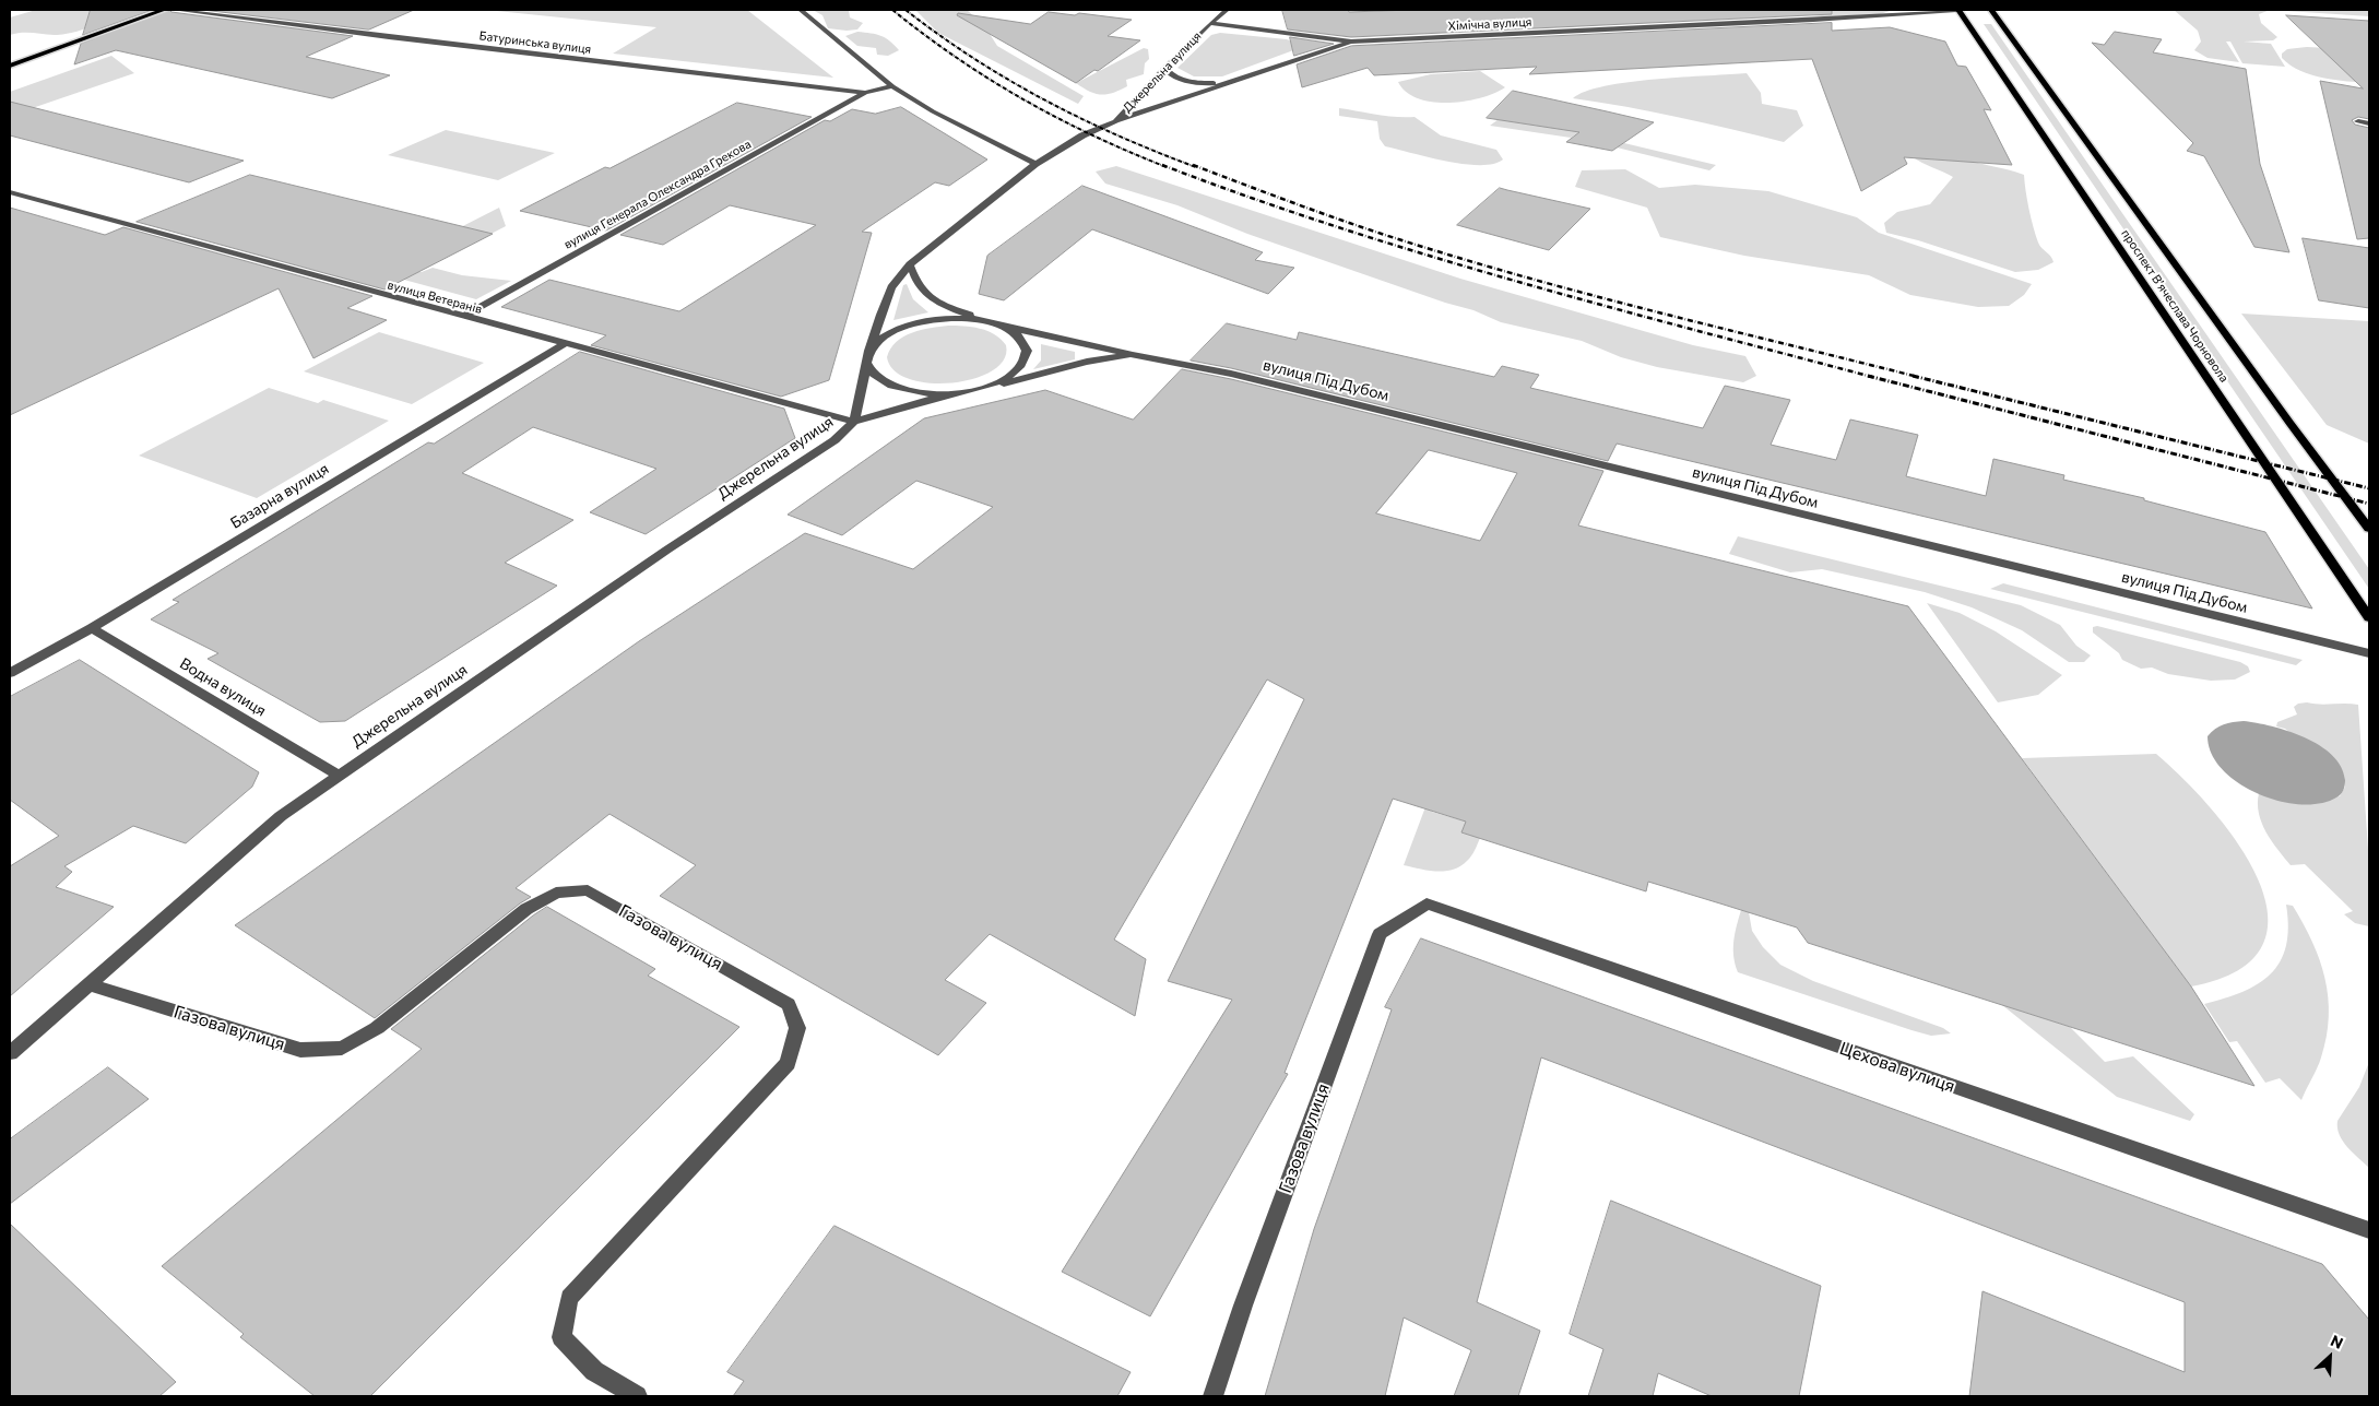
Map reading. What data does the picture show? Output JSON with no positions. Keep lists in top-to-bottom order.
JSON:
{
  "streets": {
    "main road": ["проспект Вʼячеслава Чорновола"],
    "street": [
      "Хімічна вулиця",
      "Батуринська вулиця",
      "Джерельна вулиця",
      "вулиця Генерала Олександра Грекова",
      "вулиця Ветеранів",
      "вулиця Під Дубом",
      "Базарна вулиця",
      "Водна вулиця",
      "Газова вулиця",
      "Цехова вулиця"
    ]
  },
  "crossings": [
    ["Хімічна вулиця", "Джерельна вулиця"],
    ["Хімічна вулиця", "проспект Вʼячеслава Чорновола"],
    ["Батуринська вулиця", "вулиця Генерала Олександра Грекова"],
    ["Джерельна вулиця", "вулиця Ветеранів"],
    ["Джерельна вулиця", "Водна вулиця"],
    ["Джерельна вулиця", "Газова вулиця"],
    ["вулиця Генерала Олександра Грекова", "вулиця Ветеранів"],
    ["вулиця Ветеранів", "Базарна вулиця"],
    ["Базарна вулиця", "Водна вулиця"],
    ["Газова вулиця", "Цехова вулиця"]
  ],
  "north": "top right"
}
